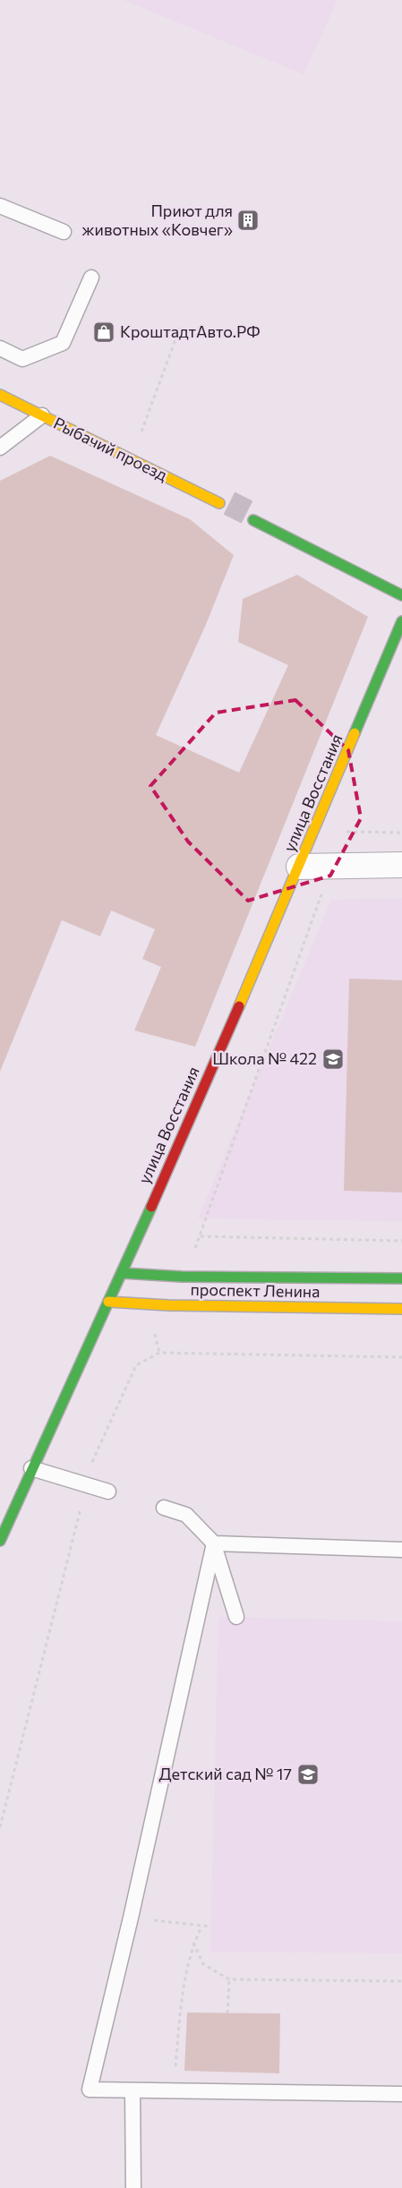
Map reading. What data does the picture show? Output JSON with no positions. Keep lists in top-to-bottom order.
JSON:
{
  "streets": {
    "street": ["Рыбачий проезд", "улица Восстания", "проспект Ленина"]
  },
  "crossings": [
    ["улица Восстания", "проспект Ленина"]
  ],
  "places": {
    "building": ["Приют для животных «Ковчег»"],
    "shop": ["КроштадтАвто.РФ"],
    "school or university": ["Школа № 422", "Детский сад № 17"]
  }
}
